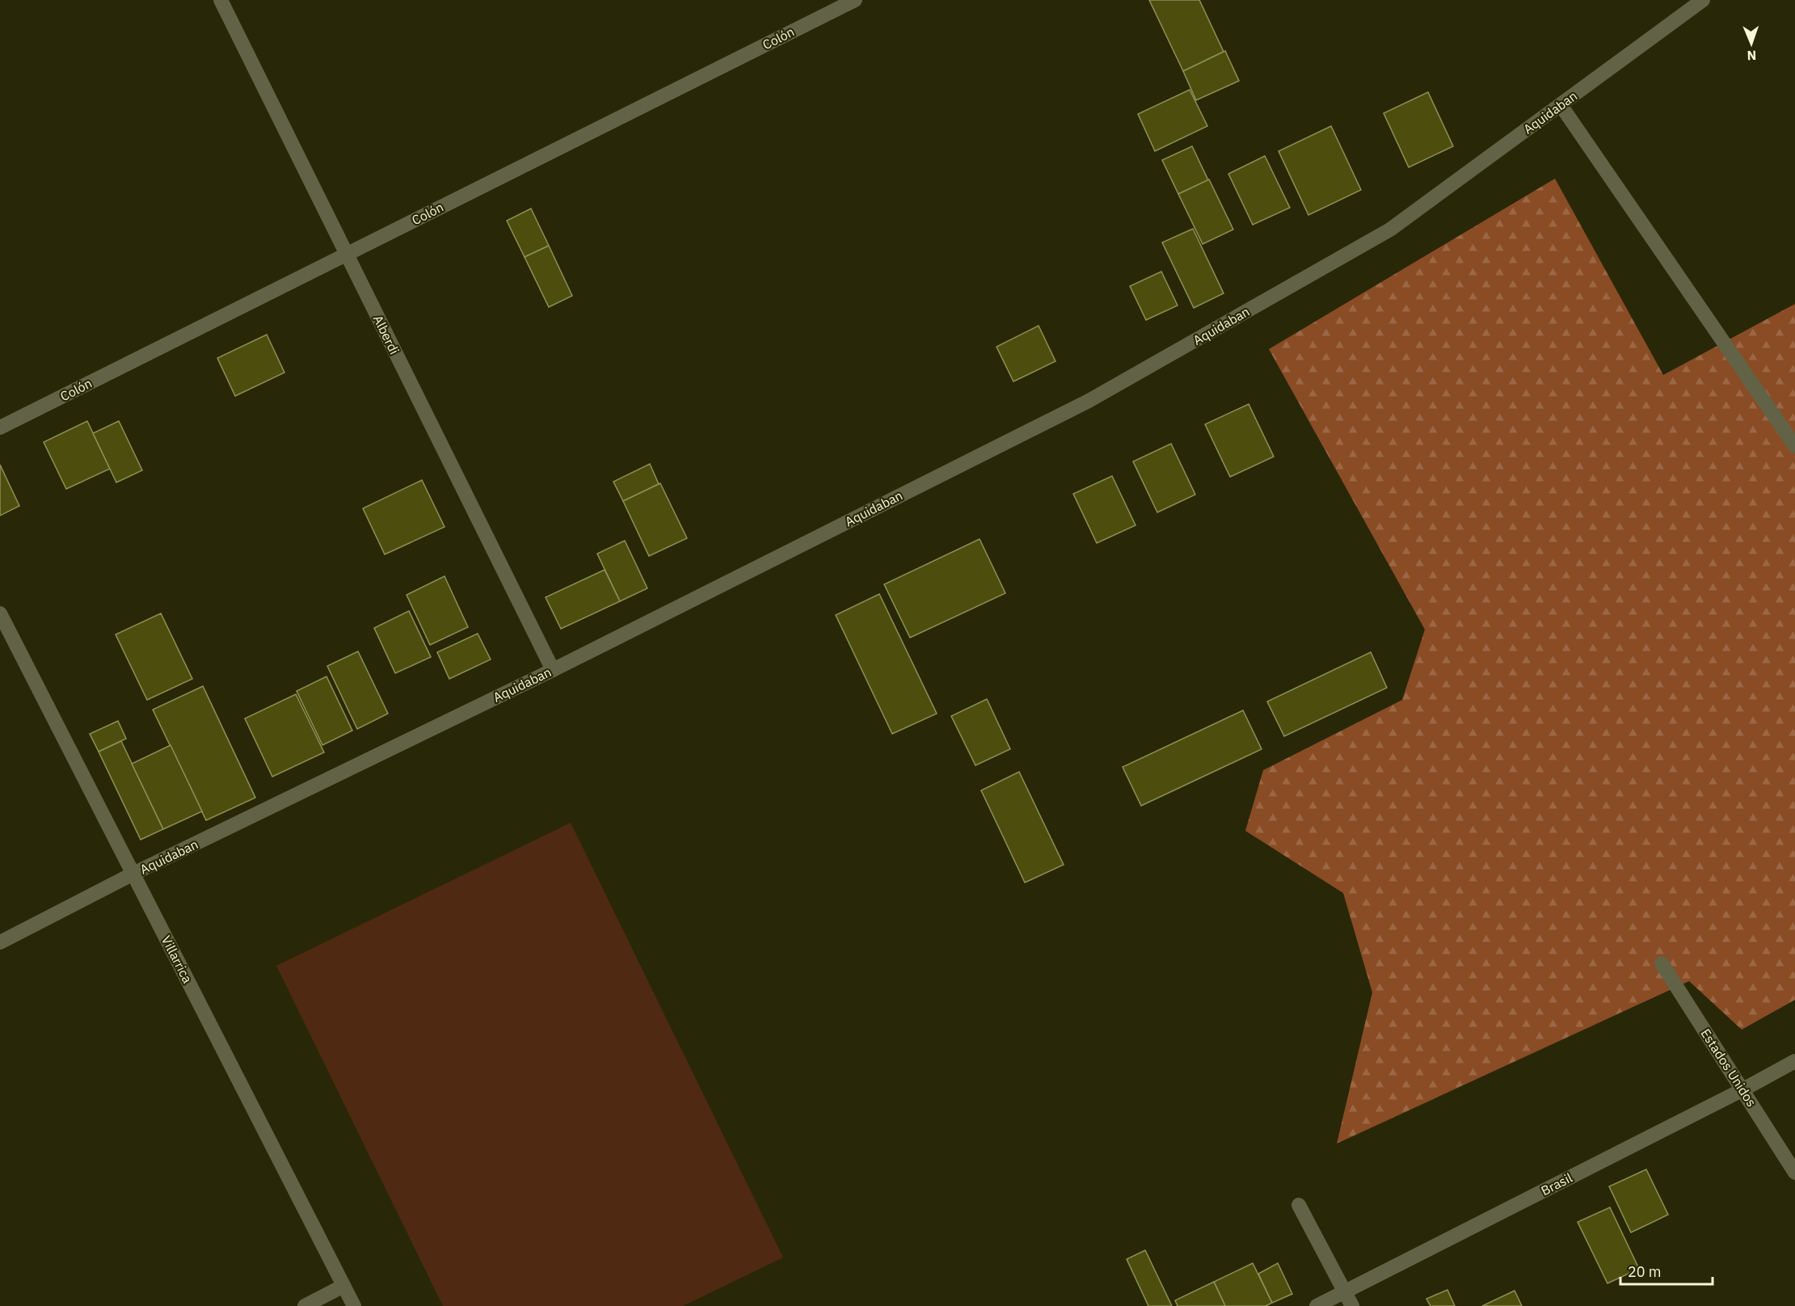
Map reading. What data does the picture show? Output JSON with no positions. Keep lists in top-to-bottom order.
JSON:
{
  "streets": {
    "street": [
      "Colón",
      "Aquidaban",
      "Alberdi",
      "Villarrica",
      "Estados Unidos",
      "Brasil"
    ]
  },
  "crossings": [
    ["Colón", "Alberdi"],
    ["Aquidaban", "Alberdi"],
    ["Aquidaban", "Villarrica"],
    ["Estados Unidos", "Brasil"]
  ],
  "scale_bar": "20 m",
  "north": "bottom"
}
